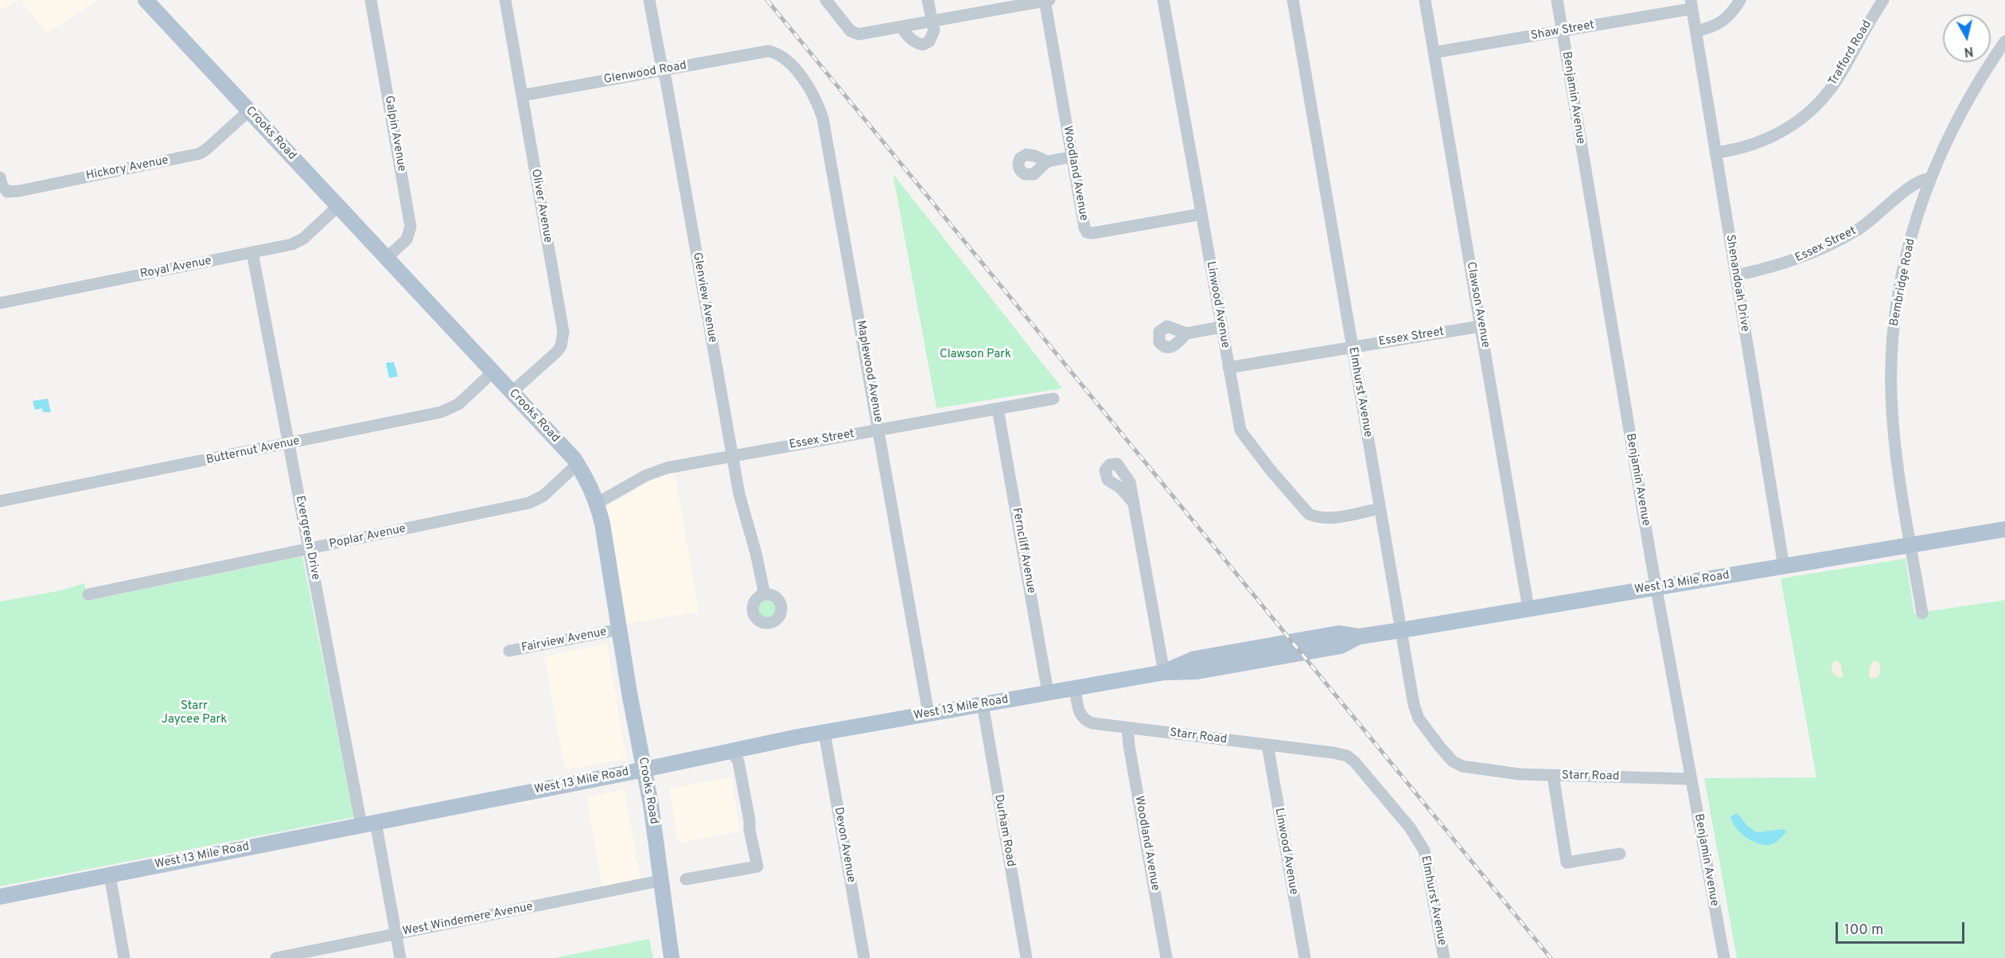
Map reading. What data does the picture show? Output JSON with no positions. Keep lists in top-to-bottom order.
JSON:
{
  "streets": {
    "main road": ["Crooks Road", "West 13 Mile Road"],
    "street": [
      "Shaw Street",
      "Trafford Road",
      "Glenwood Road",
      "Benjamin Avenue",
      "Galpin Avenue",
      "Hickory Avenue",
      "Woodland Avenue",
      "Oliver Avenue",
      "Essex Street",
      "Royal Avenue",
      "Bembridge Road",
      "Shenandoah Drive",
      "Glenview Avenue",
      "Linwood Avenue",
      "Clawson Avenue",
      "Maplewood Avenue",
      "Elmhurst Avenue",
      "Butternut Avenue",
      "Poplar Avenue",
      "Evergreen Drive",
      "Ferncliff Avenue",
      "Fairview Avenue",
      "Starr Road",
      "Durham Road",
      "Devon Avenue",
      "West Windemere Avenue"
    ]
  },
  "crossings": [
    ["Shaw Street", "Benjamin Avenue"],
    ["Shaw Street", "Shenandoah Drive"],
    ["Shaw Street", "Clawson Avenue"],
    ["Trafford Road", "Shenandoah Drive"],
    ["Glenwood Road", "Oliver Avenue"],
    ["Glenwood Road", "Glenview Avenue"],
    ["Glenwood Road", "Maplewood Avenue"],
    ["Benjamin Avenue", "West 13 Mile Road"],
    ["Benjamin Avenue", "Starr Road"],
    ["Crooks Road", "Galpin Avenue"],
    ["Crooks Road", "Hickory Avenue"],
    ["Crooks Road", "Oliver Avenue"],
    ["Crooks Road", "Essex Street"],
    ["Crooks Road", "Royal Avenue"],
    ["Crooks Road", "Butternut Avenue"],
    ["Crooks Road", "Poplar Avenue"],
    ["Crooks Road", "West 13 Mile Road"],
    ["Crooks Road", "Fairview Avenue"],
    ["Crooks Road", "West Windemere Avenue"],
    ["Woodland Avenue", "Linwood Avenue"],
    ["Woodland Avenue", "Starr Road"],
    ["Essex Street", "Bembridge Road"],
    ["Essex Street", "Shenandoah Drive"],
    ["Essex Street", "Glenview Avenue"],
    ["Essex Street", "Linwood Avenue"],
    ["Essex Street", "Clawson Avenue"],
    ["Essex Street", "Maplewood Avenue"],
    ["Essex Street", "Elmhurst Avenue"],
    ["Essex Street", "Ferncliff Avenue"],
    ["Royal Avenue", "Evergreen Drive"],
    ["Bembridge Road", "West 13 Mile Road"],
    ["Shenandoah Drive", "West 13 Mile Road"],
    ["Linwood Avenue", "Elmhurst Avenue"],
    ["Linwood Avenue", "Starr Road"],
    ["Clawson Avenue", "West 13 Mile Road"],
    ["Maplewood Avenue", "West 13 Mile Road"],
    ["Elmhurst Avenue", "West 13 Mile Road"],
    ["Elmhurst Avenue", "Starr Road"],
    ["Butternut Avenue", "Evergreen Drive"],
    ["Poplar Avenue", "Evergreen Drive"],
    ["Evergreen Drive", "West 13 Mile Road"],
    ["Evergreen Drive", "West Windemere Avenue"],
    ["Ferncliff Avenue", "West 13 Mile Road"],
    ["West 13 Mile Road", "Starr Road"],
    ["West 13 Mile Road", "Durham Road"],
    ["West 13 Mile Road", "Devon Avenue"]
  ],
  "parks": ["Clawson Park", "Starr Jaycee Park"],
  "scale_bar": "100 m",
  "north": "bottom"
}
